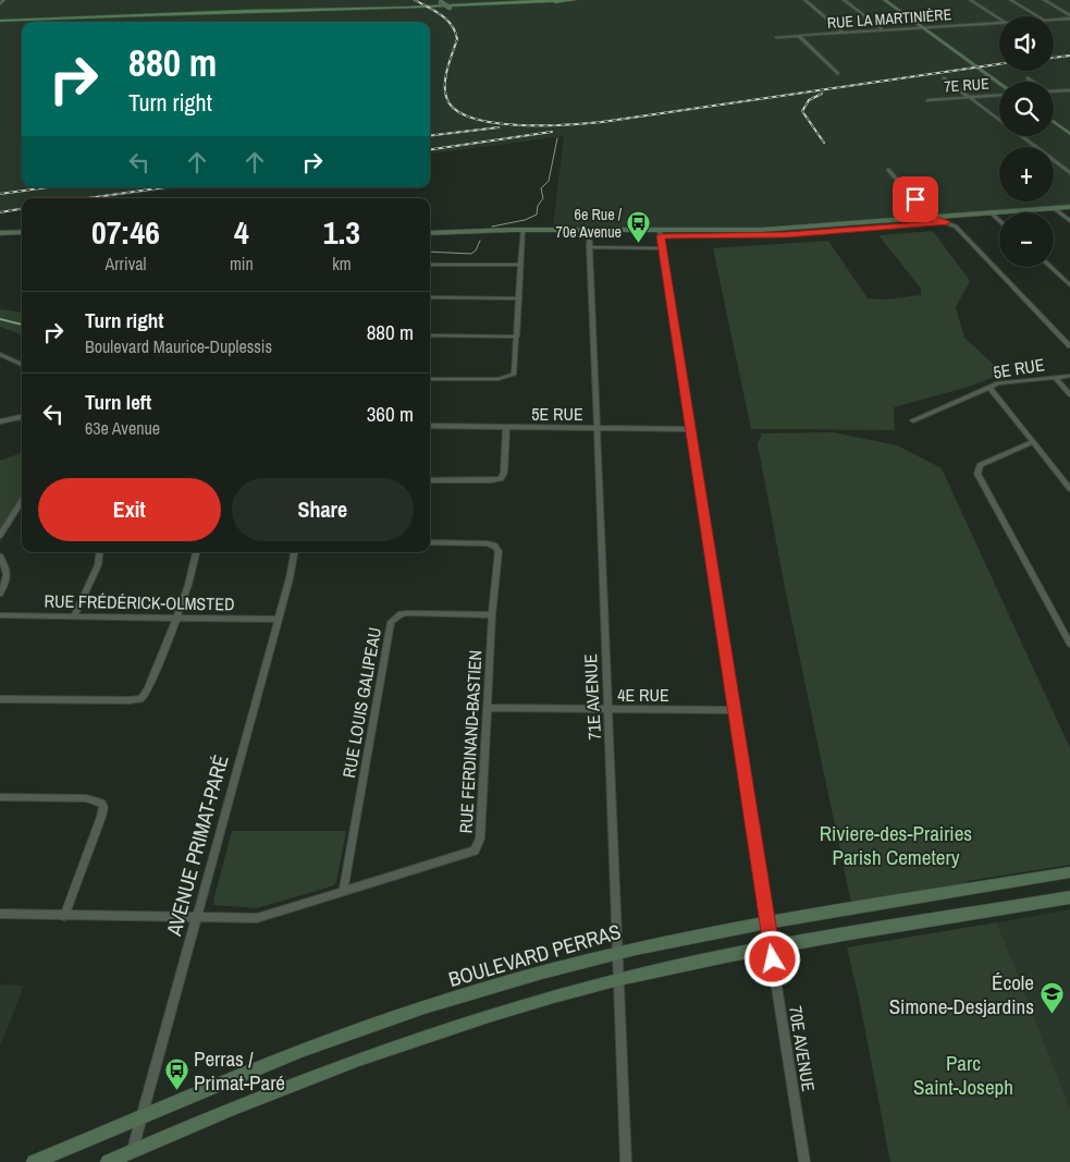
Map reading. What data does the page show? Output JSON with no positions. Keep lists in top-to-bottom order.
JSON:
{
  "streets": {
    "street": [
      "RUE LA MARTINIÈRE",
      "7E RUE",
      "5E RUE",
      "RUE FRÉDÉRICK-OLMSTED",
      "4E RUE",
      "71E AVENUE",
      "RUE LOUIS GALIPEAU",
      "RUE FERDINAND-BASTIEN",
      "AVENUE PRIMAT-PARÉ",
      "BOULEVARD PERRAS",
      "70E AVENUE"
    ]
  },
  "crossings": [
    ["5E RUE", "71E AVENUE"],
    ["5E RUE", "70E AVENUE"],
    ["RUE FRÉDÉRICK-OLMSTED", "AVENUE PRIMAT-PARÉ"],
    ["4E RUE", "71E AVENUE"],
    ["4E RUE", "RUE FERDINAND-BASTIEN"],
    ["4E RUE", "70E AVENUE"],
    ["71E AVENUE", "BOULEVARD PERRAS"],
    ["RUE LOUIS GALIPEAU", "RUE FERDINAND-BASTIEN"],
    ["RUE FERDINAND-BASTIEN", "AVENUE PRIMAT-PARÉ"],
    ["AVENUE PRIMAT-PARÉ", "BOULEVARD PERRAS"],
    ["BOULEVARD PERRAS", "70E AVENUE"]
  ],
  "parks": ["Riviere-des-Prairies Parish Cemetery", "Parc Saint-Joseph"],
  "places": {
    "bus stop": ["6e Rue / 70e Avenue", "Perras / Primat-Paré"],
    "school or university": ["École Simone-Desjardins"]
  },
  "page": {
    "map_buttons": ["+", "−"],
    "turn": ["880 m", "Turn right"],
    "eta": [
      "07:46",
      "Arrival",
      "4",
      "min",
      "1.3",
      "km"
    ],
    "list": [
      {
        "name": "Turn right",
        "note": "Boulevard Maurice-Duplessis",
        "value": "880 m"
      },
      {
        "name": "Turn left",
        "note": "63e Avenue",
        "value": "360 m"
      }
    ],
    "buttons": ["Exit", "Share"]
  }
}
